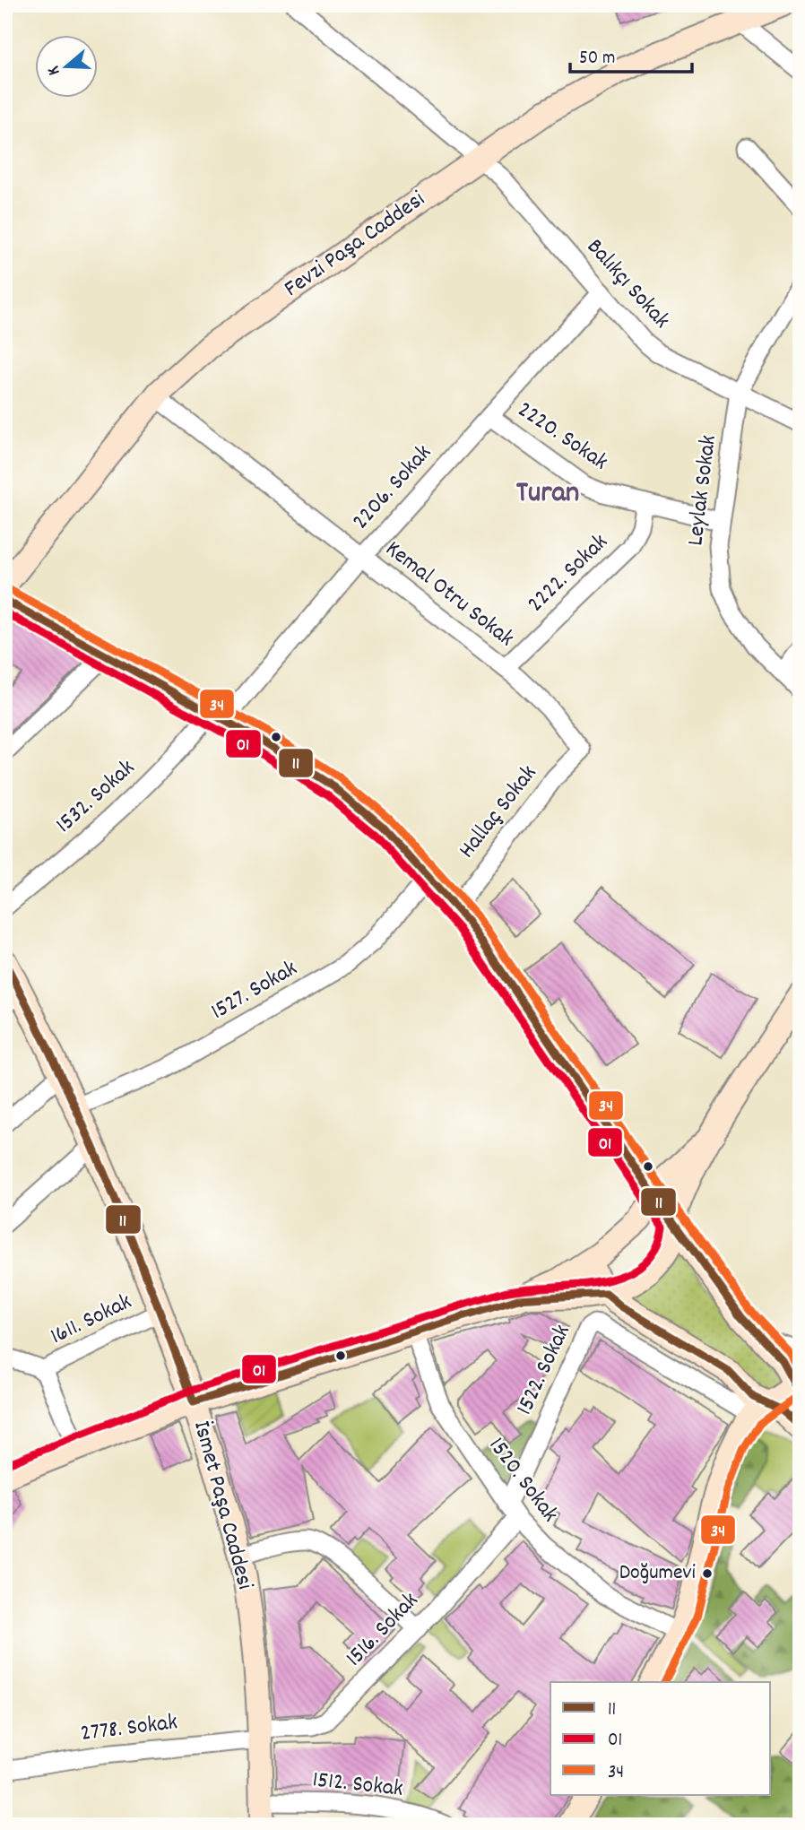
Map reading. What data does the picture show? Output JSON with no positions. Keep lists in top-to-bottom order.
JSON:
{
  "streets": {
    "main road": ["Fevzi Paşa Caddesi", "İsmet Paşa Caddesi"],
    "street": [
      "Balıkçı Sokak",
      "2220. Sokak",
      "2206. Sokak",
      "Leylak Sokak",
      "2222. Sokak",
      "Kemal Otru Sokak",
      "1532. Sokak",
      "Hallaç Sokak",
      "1527. Sokak",
      "1611. Sokak",
      "1522. Sokak",
      "1520. Sokak",
      "1516. Sokak",
      "2778. Sokak",
      "1512. Sokak"
    ]
  },
  "crossings": [
    ["Fevzi Paşa Caddesi", "Balıkçı Sokak"],
    ["Fevzi Paşa Caddesi", "Kemal Otru Sokak"],
    ["Balıkçı Sokak", "2206. Sokak"],
    ["Balıkçı Sokak", "Leylak Sokak"],
    ["2220. Sokak", "2206. Sokak"],
    ["2220. Sokak", "Leylak Sokak"],
    ["2220. Sokak", "2222. Sokak"],
    ["2206. Sokak", "Kemal Otru Sokak"],
    ["2206. Sokak", "1532. Sokak"],
    ["2222. Sokak", "Kemal Otru Sokak"],
    ["Kemal Otru Sokak", "Hallaç Sokak"],
    ["1527. Sokak", "İsmet Paşa Caddesi"],
    ["1611. Sokak", "İsmet Paşa Caddesi"],
    ["1522. Sokak", "1520. Sokak"],
    ["1522. Sokak", "1516. Sokak"],
    ["1520. Sokak", "1516. Sokak"],
    ["İsmet Paşa Caddesi", "1516. Sokak"],
    ["İsmet Paşa Caddesi", "2778. Sokak"],
    ["İsmet Paşa Caddesi", "1512. Sokak"],
    ["1516. Sokak", "2778. Sokak"]
  ],
  "districts": ["Turan"],
  "places": ["Doğumevi"],
  "lines": ["transit line 34", "transit line 11", "transit line 01"],
  "legend": ["11", "01", "34"],
  "scale_bar": "50 m",
  "north": "left"
}
